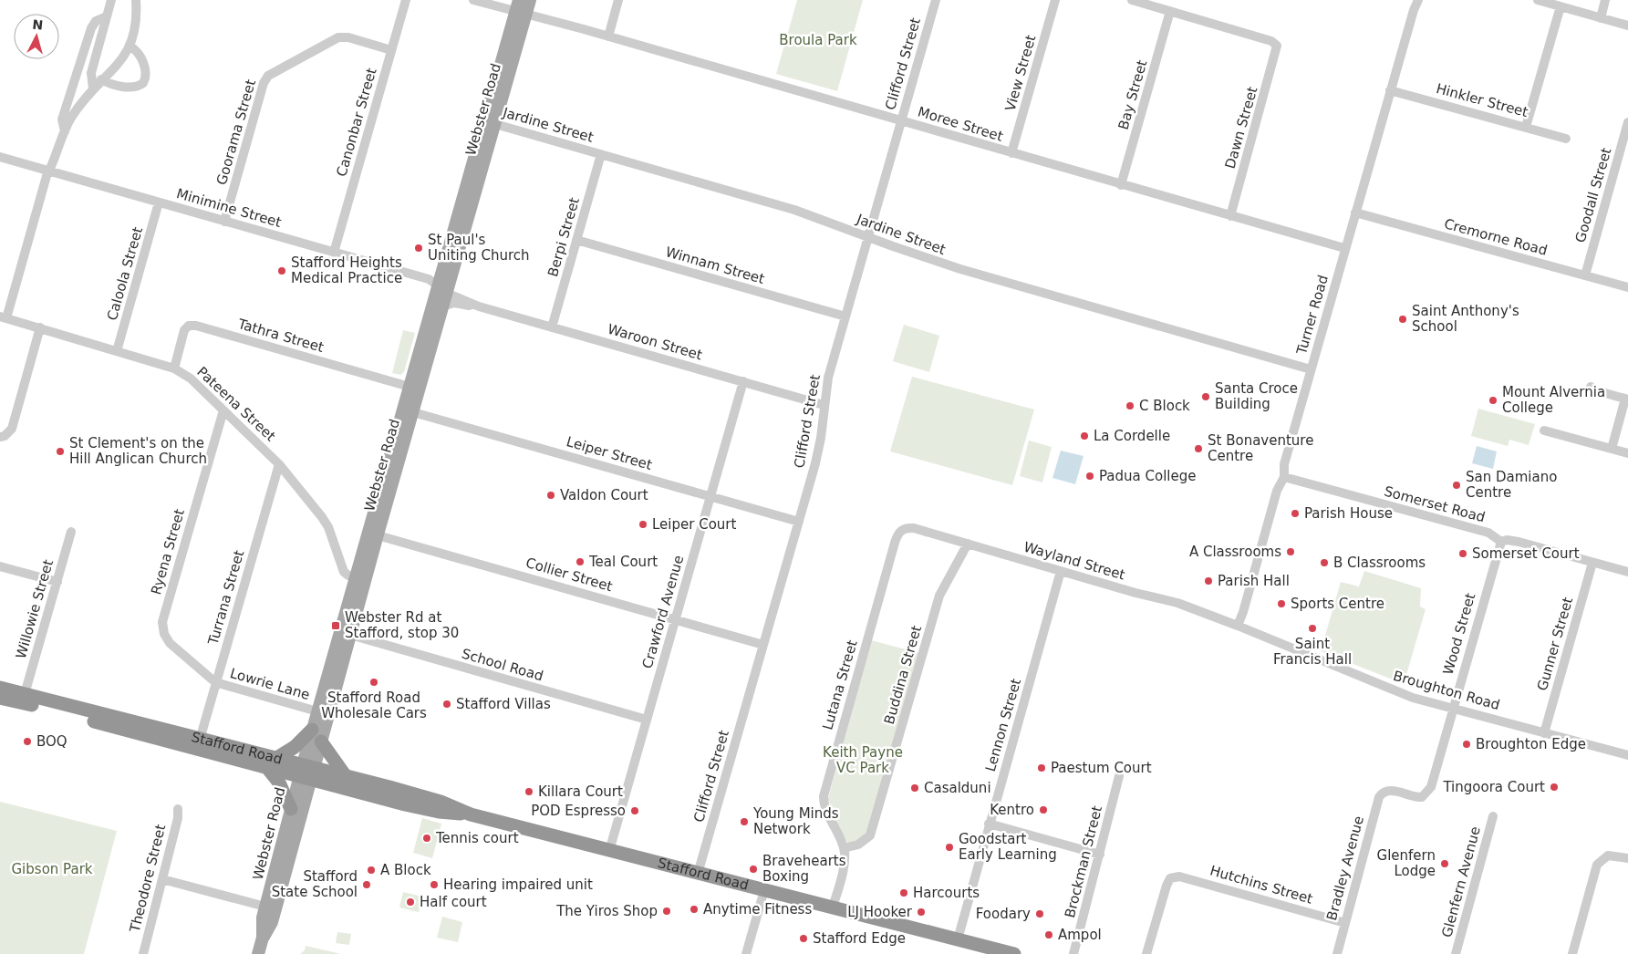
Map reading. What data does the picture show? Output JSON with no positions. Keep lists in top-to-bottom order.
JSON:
{
  "streets": {
    "highway": ["Stafford Road"],
    "main road": ["Webster Road"],
    "street": [
      "Clifford Street",
      "View Street",
      "Bay Street",
      "Hinkler Street",
      "Canonbar Street",
      "Moree Street",
      "Jardine Street",
      "Dawn Street",
      "Goorama Street",
      "Goodall Street",
      "Minimine Street",
      "Berpi Street",
      "Cremorne Road",
      "Winnam Street",
      "Caloola Street",
      "Turner Road",
      "Tathra Street",
      "Waroon Street",
      "Pateena Street",
      "Leiper Street",
      "Somerset Road",
      "Ryena Street",
      "Wayland Street",
      "Collier Street",
      "Turrana Street",
      "Willowie Street",
      "Crawford Avenue",
      "Wood Street",
      "Gunner Street",
      "School Road",
      "Buddina Street",
      "Lowrie Lane",
      "Lutana Street",
      "Broughton Road",
      "Lennon Street",
      "Brockman Street",
      "Bradley Avenue",
      "Theodore Street",
      "Glenfern Avenue",
      "Hutchins Street"
    ]
  },
  "crossings": [
    ["Clifford Street", "Moree Street"],
    ["Clifford Street", "Jardine Street"],
    ["Clifford Street", "Winnam Street"],
    ["Clifford Street", "Waroon Street"],
    ["Clifford Street", "Leiper Street"],
    ["Clifford Street", "Collier Street"],
    ["Clifford Street", "Stafford Road"],
    ["View Street", "Moree Street"],
    ["Bay Street", "Moree Street"],
    ["Bay Street", "Dawn Street"],
    ["Hinkler Street", "Turner Road"],
    ["Webster Road", "Moree Street"],
    ["Webster Road", "Jardine Street"],
    ["Webster Road", "Minimine Street"],
    ["Webster Road", "Tathra Street"],
    ["Webster Road", "Waroon Street"],
    ["Webster Road", "Pateena Street"],
    ["Webster Road", "Leiper Street"],
    ["Webster Road", "Collier Street"],
    ["Webster Road", "School Road"],
    ["Webster Road", "Lowrie Lane"],
    ["Webster Road", "Stafford Road"],
    ["Canonbar Street", "Goorama Street"],
    ["Canonbar Street", "Minimine Street"],
    ["Moree Street", "Dawn Street"],
    ["Moree Street", "Turner Road"],
    ["Jardine Street", "Berpi Street"],
    ["Jardine Street", "Turner Road"],
    ["Goorama Street", "Minimine Street"],
    ["Goodall Street", "Cremorne Road"],
    ["Minimine Street", "Caloola Street"],
    ["Minimine Street", "Waroon Street"],
    ["Berpi Street", "Winnam Street"],
    ["Berpi Street", "Waroon Street"],
    ["Cremorne Road", "Turner Road"],
    ["Caloola Street", "Pateena Street"],
    ["Turner Road", "Somerset Road"],
    ["Turner Road", "Wayland Street"],
    ["Turner Road", "Broughton Road"],
    ["Tathra Street", "Pateena Street"],
    ["Waroon Street", "Crawford Avenue"],
    ["Pateena Street", "Ryena Street"],
    ["Pateena Street", "Turrana Street"],
    ["Leiper Street", "Crawford Avenue"],
    ["Somerset Road", "Wood Street"],
    ["Somerset Road", "Gunner Street"],
    ["Ryena Street", "Turrana Street"],
    ["Ryena Street", "Lowrie Lane"],
    ["Wayland Street", "Buddina Street"],
    ["Wayland Street", "Lutana Street"],
    ["Wayland Street", "Broughton Road"],
    ["Wayland Street", "Lennon Street"],
    ["Collier Street", "Crawford Avenue"],
    ["Turrana Street", "Lowrie Lane"],
    ["Turrana Street", "Stafford Road"],
    ["Willowie Street", "Stafford Road"],
    ["Crawford Avenue", "School Road"],
    ["Crawford Avenue", "Stafford Road"],
    ["Wood Street", "Broughton Road"],
    ["Wood Street", "Bradley Avenue"],
    ["Gunner Street", "Broughton Road"],
    ["Buddina Street", "Lutana Street"],
    ["Lennon Street", "Stafford Road"],
    ["Bradley Avenue", "Hutchins Street"]
  ],
  "parks": ["Broula Park", "Keith Payne VC Park", "Gibson Park"],
  "places": {
    "other": [
      "St Paul's Uniting Church",
      "Stafford Heights Medical Practice",
      "Saint Anthony's School",
      "Santa Croce Building",
      "Mount Alvernia College",
      "C Block",
      "La Cordelle",
      "St Bonaventure Centre",
      "St Clement's on the Hill Anglican Church",
      "Padua College",
      "San Damiano Centre",
      "Valdon Court",
      "Parish House",
      "Leiper Court",
      "A Classrooms",
      "Somerset Court",
      "Teal Court",
      "B Classrooms",
      "Parish Hall",
      "Sports Centre",
      "Saint Francis Hall",
      "Stafford Road Wholesale Cars",
      "Stafford Villas",
      "BOQ",
      "Broughton Edge",
      "Paestum Court",
      "Tingoora Court",
      "Casalduni",
      "Killara Court",
      "Kentro",
      "POD Espresso",
      "Young Minds Network",
      "Tennis court",
      "Goodstart Early Learning",
      "Glenfern Lodge",
      "Bravehearts Boxing",
      "A Block",
      "Stafford State School",
      "Hearing impaired unit",
      "Harcourts",
      "Half court",
      "Anytime Fitness",
      "The Yiros Shop",
      "LJ Hooker",
      "Foodary",
      "Ampol",
      "Stafford Edge"
    ],
    "transit": ["Webster Rd at Stafford, stop 30"]
  },
  "north": "top"
}
